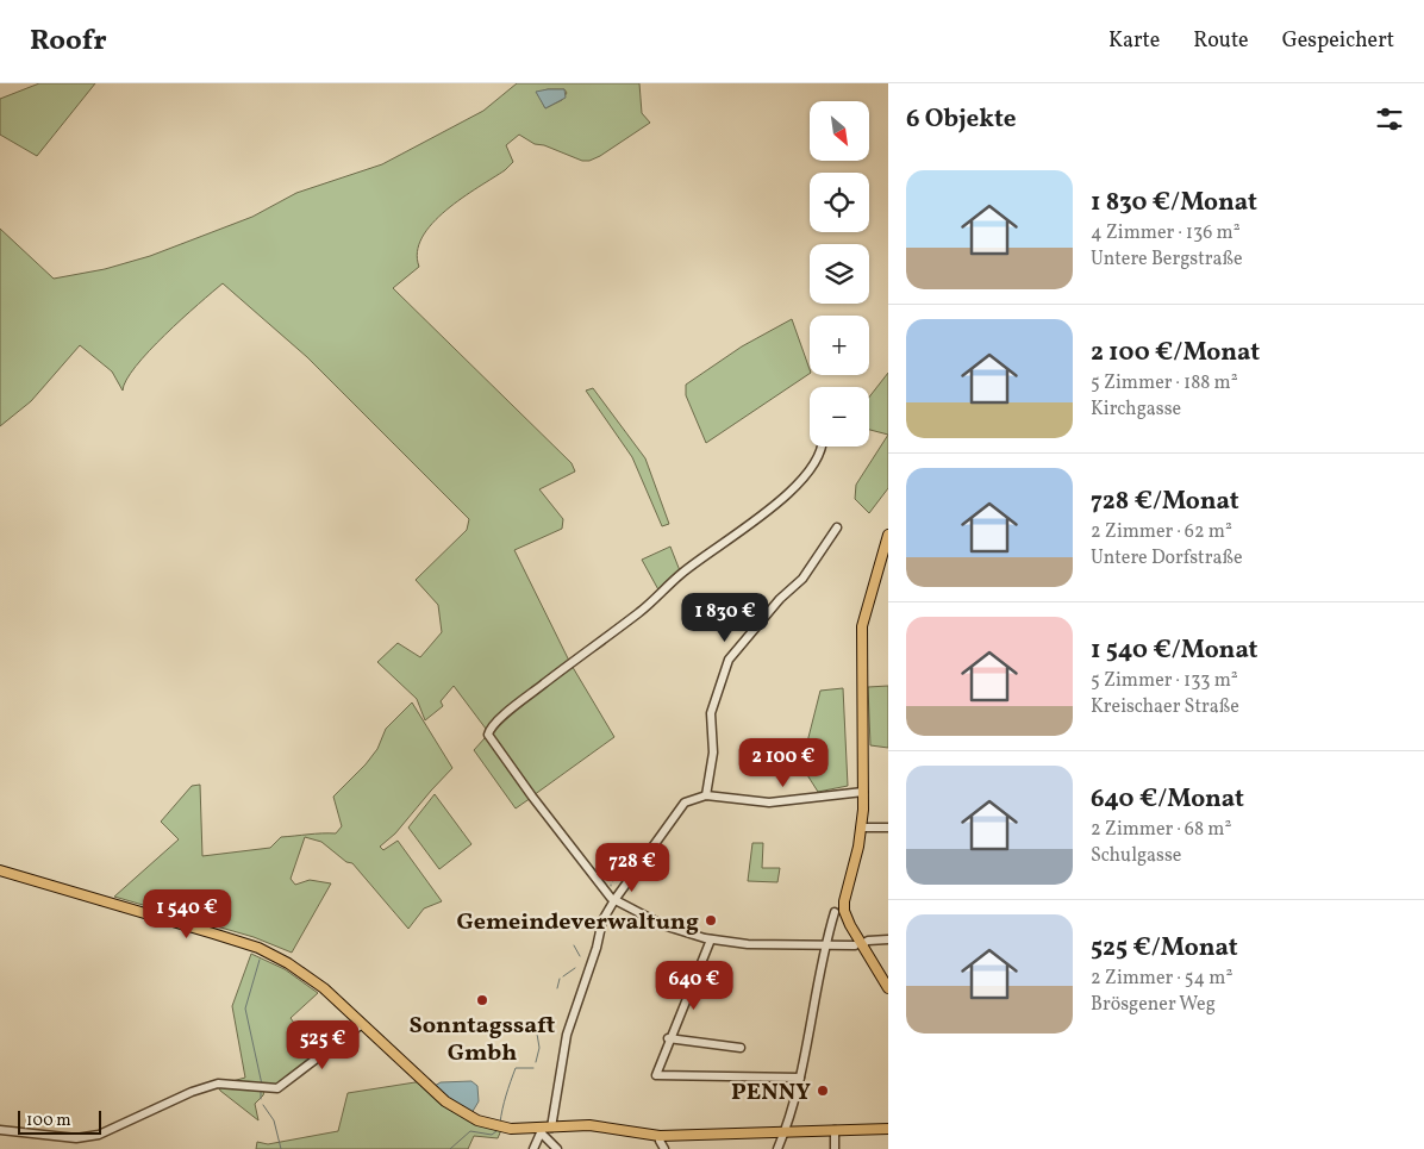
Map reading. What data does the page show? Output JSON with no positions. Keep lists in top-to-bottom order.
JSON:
{
  "places": ["Gemeindeverwaltung", "Sonntagssaft Gmbh", "PENNY"],
  "scale_bar": "100 m",
  "north": "bottom right",
  "page": {
    "header": "Roofr",
    "nav": ["Karte", "Route", "Gespeichert"],
    "heading": "6 Objekte",
    "map_buttons": ["+", "−"],
    "list": [
      {
        "name": "1 830 €/Monat",
        "note": "4 Zimmer · 136 m² · Untere Bergstraße"
      },
      {
        "name": "2 100 €/Monat",
        "note": "5 Zimmer · 188 m² · Kirchgasse"
      },
      {
        "name": "728 €/Monat",
        "note": "2 Zimmer · 62 m² · Untere Dorfstraße"
      },
      {
        "name": "1 540 €/Monat",
        "note": "5 Zimmer · 133 m² · Kreischaer Straße"
      },
      {
        "name": "640 €/Monat",
        "note": "2 Zimmer · 68 m² · Schulgasse"
      },
      {
        "name": "525 €/Monat",
        "note": "2 Zimmer · 54 m² · Brösgener Weg"
      }
    ],
    "price": [
      "1 830 €",
      "2 100 €",
      "728 €",
      "1 540 €",
      "640 €",
      "525 €"
    ],
    "scale": "100 m"
  }
}
